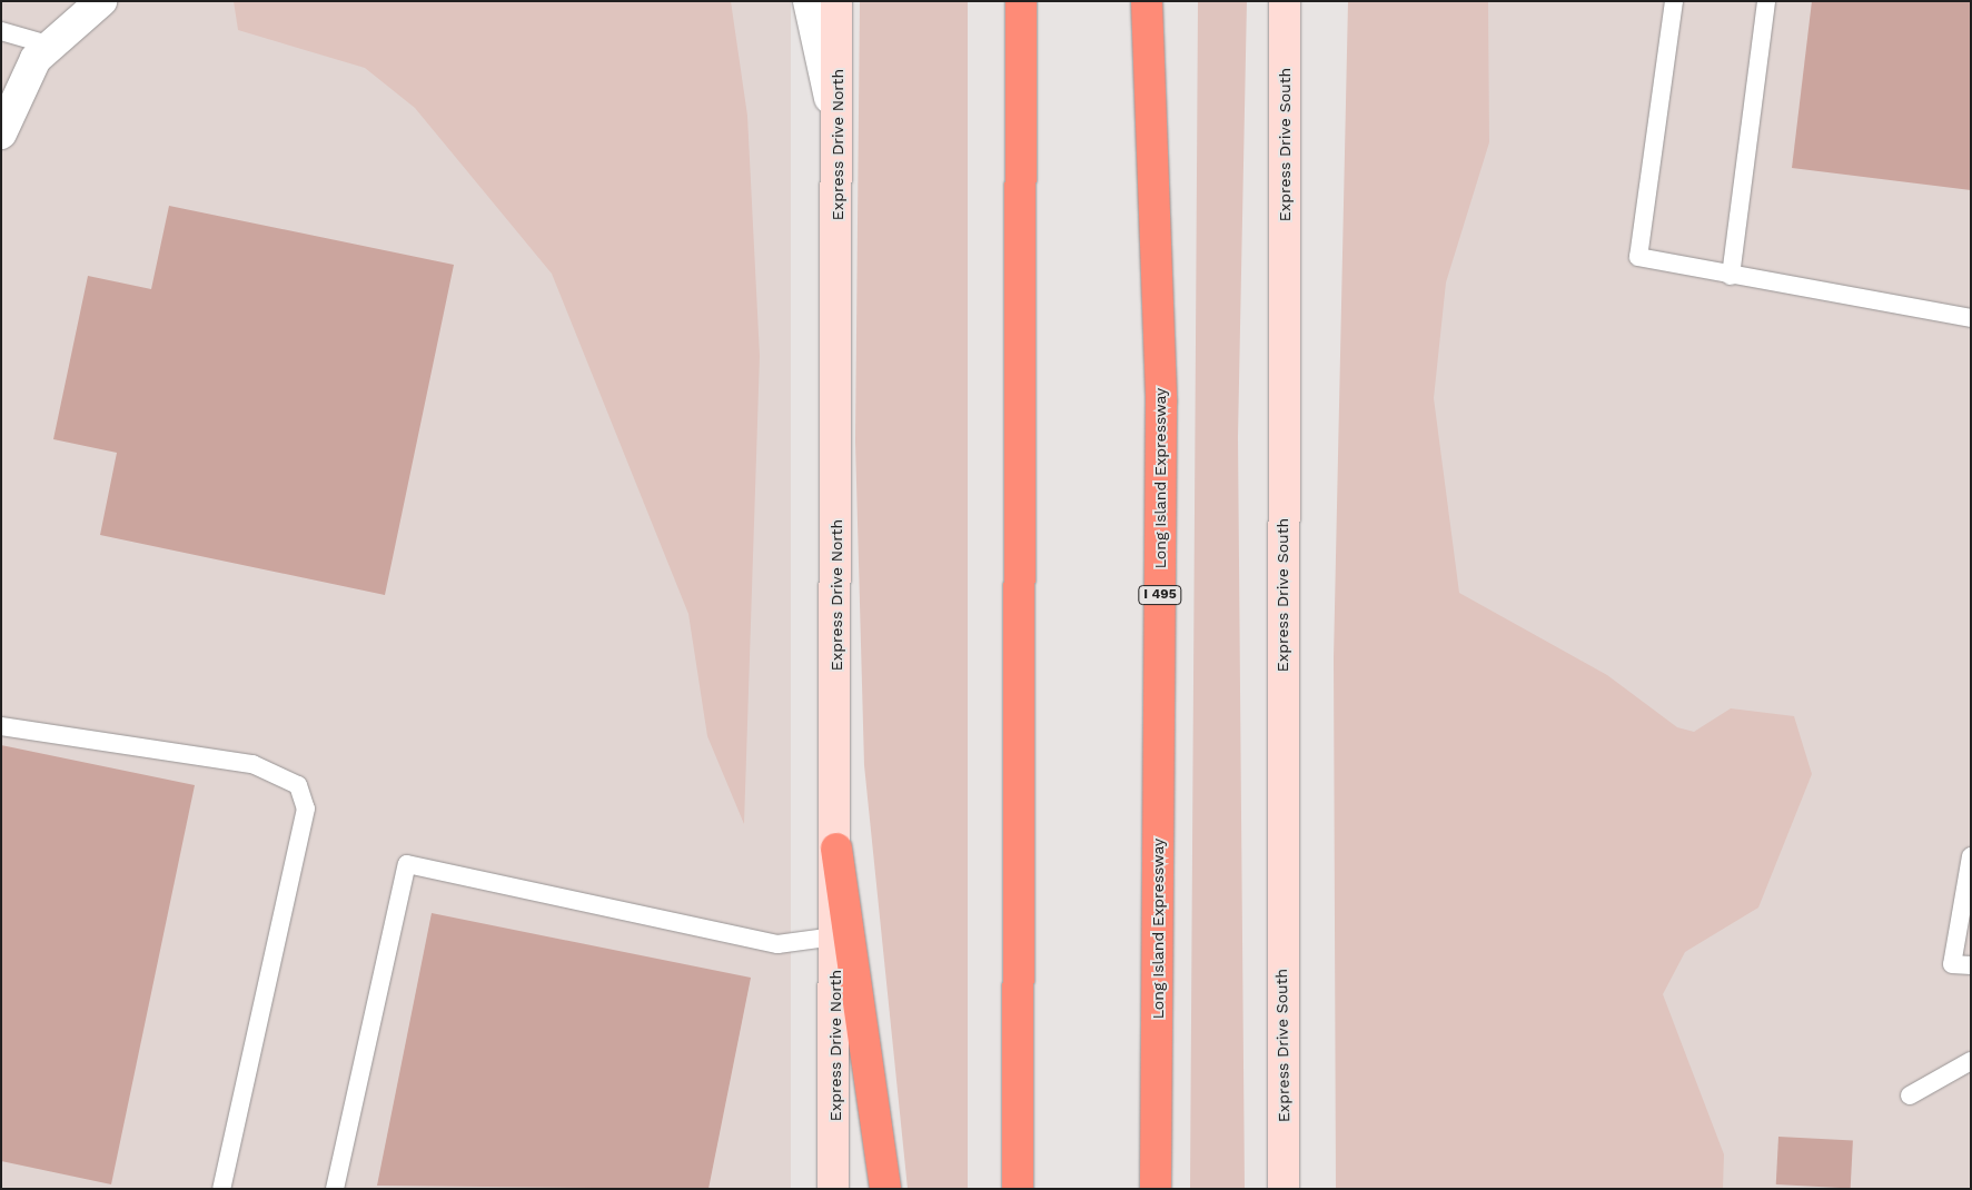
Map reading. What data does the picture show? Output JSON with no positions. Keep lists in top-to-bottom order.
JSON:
{
  "streets": {
    "highway": ["Long Island Expressway", "I 495"],
    "main road": ["Express Drive North", "Express Drive South"]
  }
}
